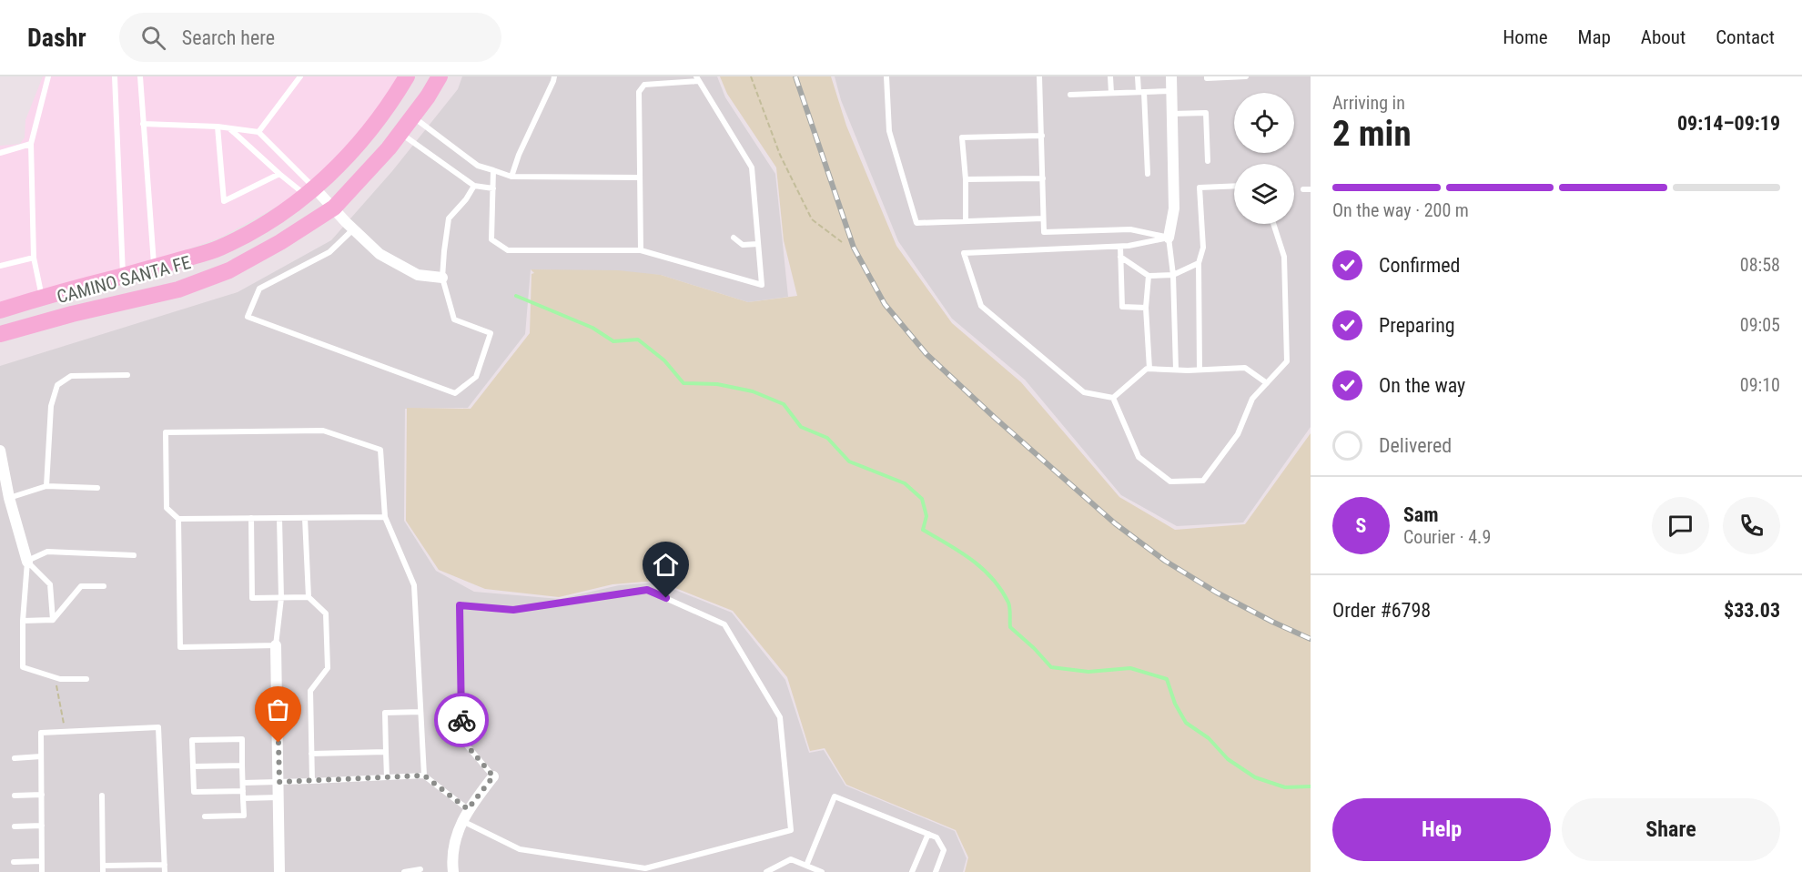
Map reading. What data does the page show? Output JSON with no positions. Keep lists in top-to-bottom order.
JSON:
{
  "streets": {
    "main road": ["CAMINO SANTA FE"]
  },
  "page": {
    "header": "Dashr",
    "search": "Search here",
    "nav": [
      "Home",
      "Map",
      "About",
      "Contact"
    ],
    "heading": ["2 min", "Arriving in", "09:14–09:19"],
    "panel": [
      "Sam",
      "Courier · 4.9",
      "Order #6798",
      "$33.03"
    ],
    "bar": "On the way · 200 m",
    "list": [
      ["Confirmed", "08:58"],
      ["Preparing", "09:05"],
      ["On the way", "09:10"],
      "Delivered"
    ],
    "round": "S",
    "buttons": ["Help", "Share"]
  }
}
